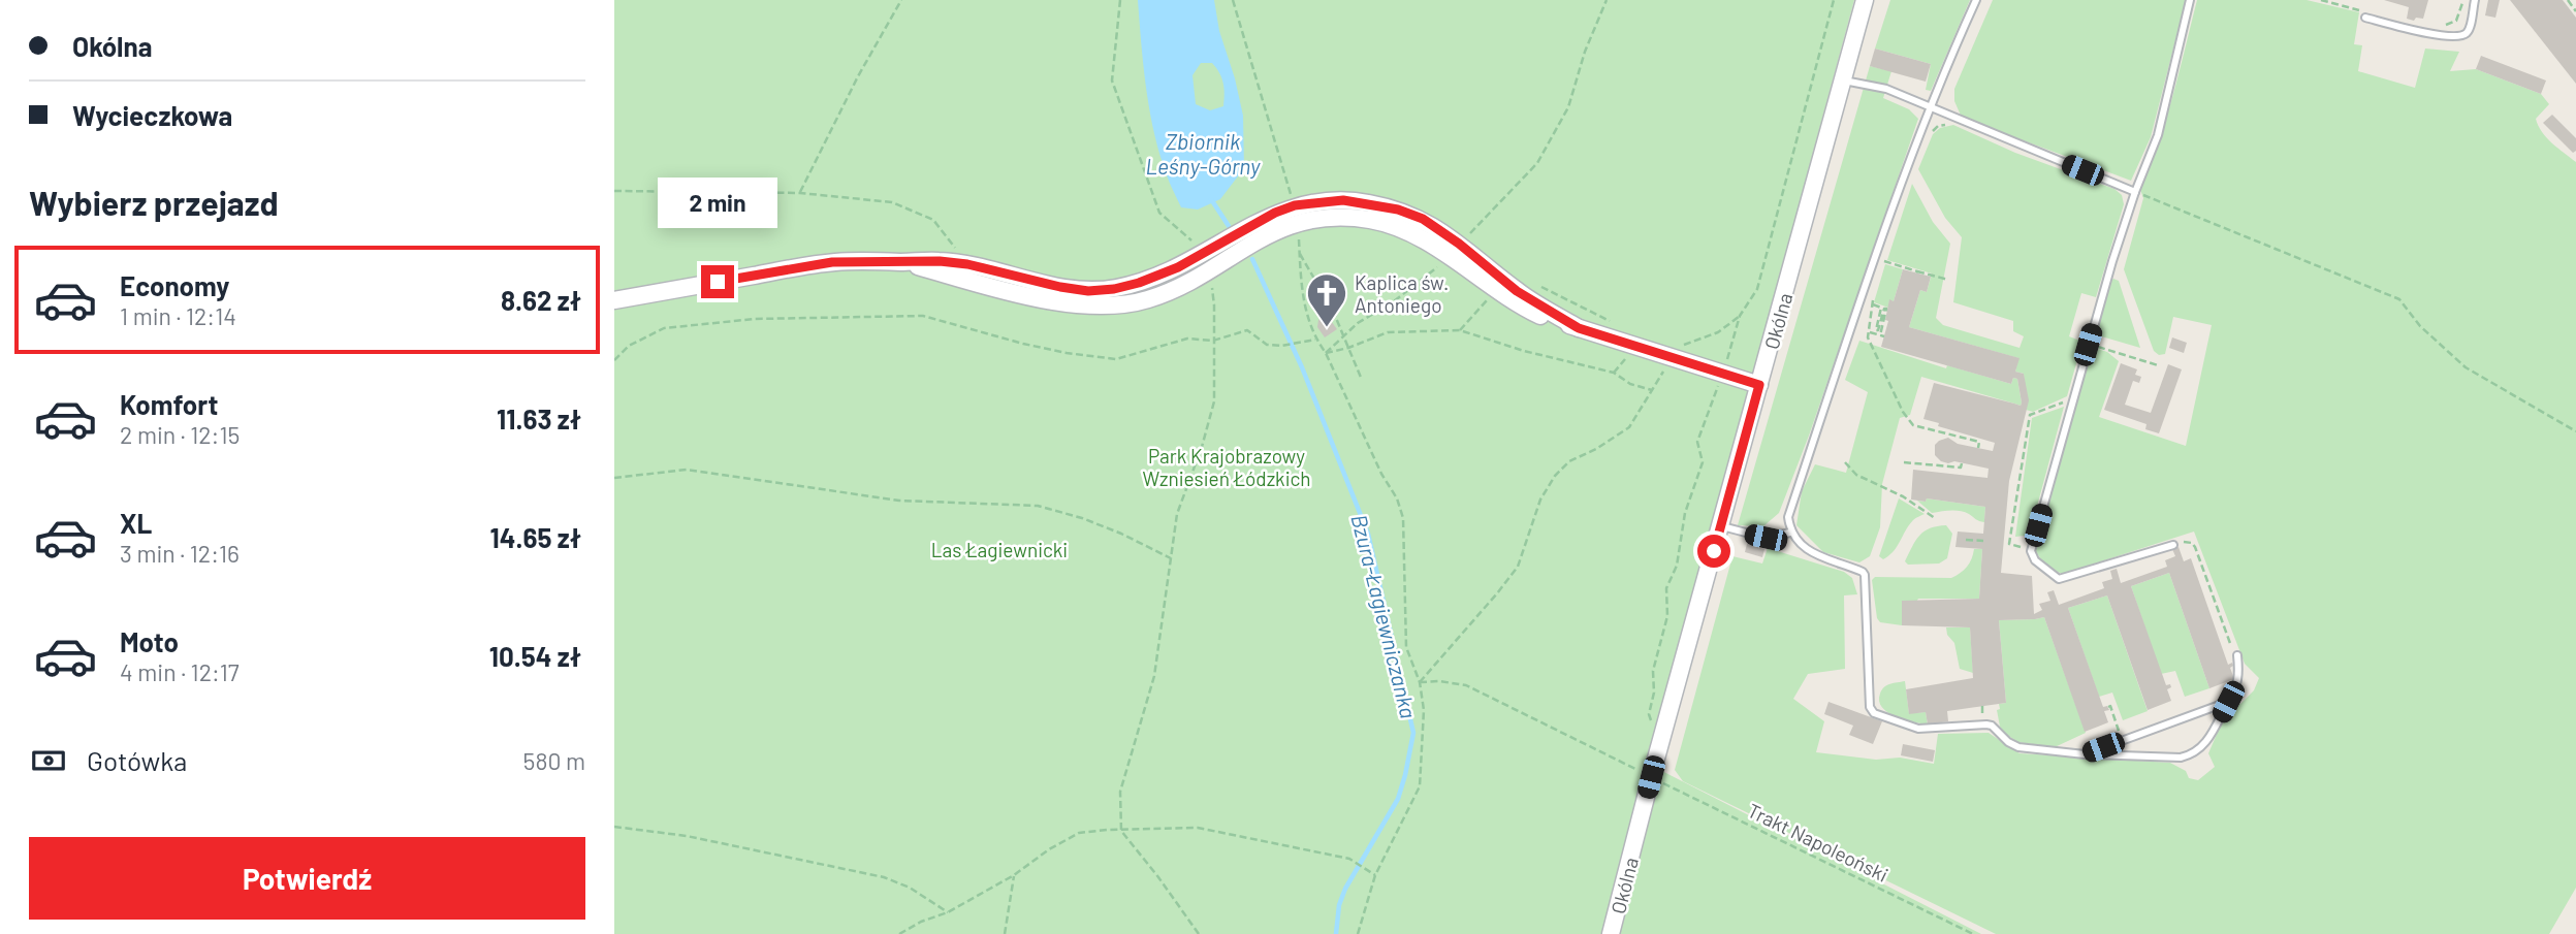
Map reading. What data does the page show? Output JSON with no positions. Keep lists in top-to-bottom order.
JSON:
{
  "streets": {
    "street": ["Okólna"],
    "path": ["Trakt Napoleoński"]
  },
  "crossings": [
    ["Okólna", "Trakt Napoleoński"]
  ],
  "water": ["Zbiornik Leśny-Górny", "Bzura-Łagiewniczanka"],
  "parks": ["Park Krajobrazowy Wzniesień Łódzkich", "Las Łagiewnicki"],
  "places": {
    "church": ["Kaplica św. Antoniego"]
  },
  "page": {
    "banner": ["Okólna", "Wycieczkowa"],
    "heading": "Wybierz przejazd",
    "bubble": "2 min",
    "list": [
      {
        "name": "Economy",
        "note": "1 min · 12:14",
        "value": "8.62 zł"
      },
      {
        "name": "Komfort",
        "note": "2 min · 12:15",
        "value": "11.63 zł"
      },
      {
        "name": "XL",
        "note": "3 min · 12:16",
        "value": "14.65 zł"
      },
      {
        "name": "Moto",
        "note": "4 min · 12:17",
        "value": "10.54 zł"
      }
    ],
    "pay": ["Gotówka", "580 m"],
    "buttons": "Potwierdź"
  }
}
